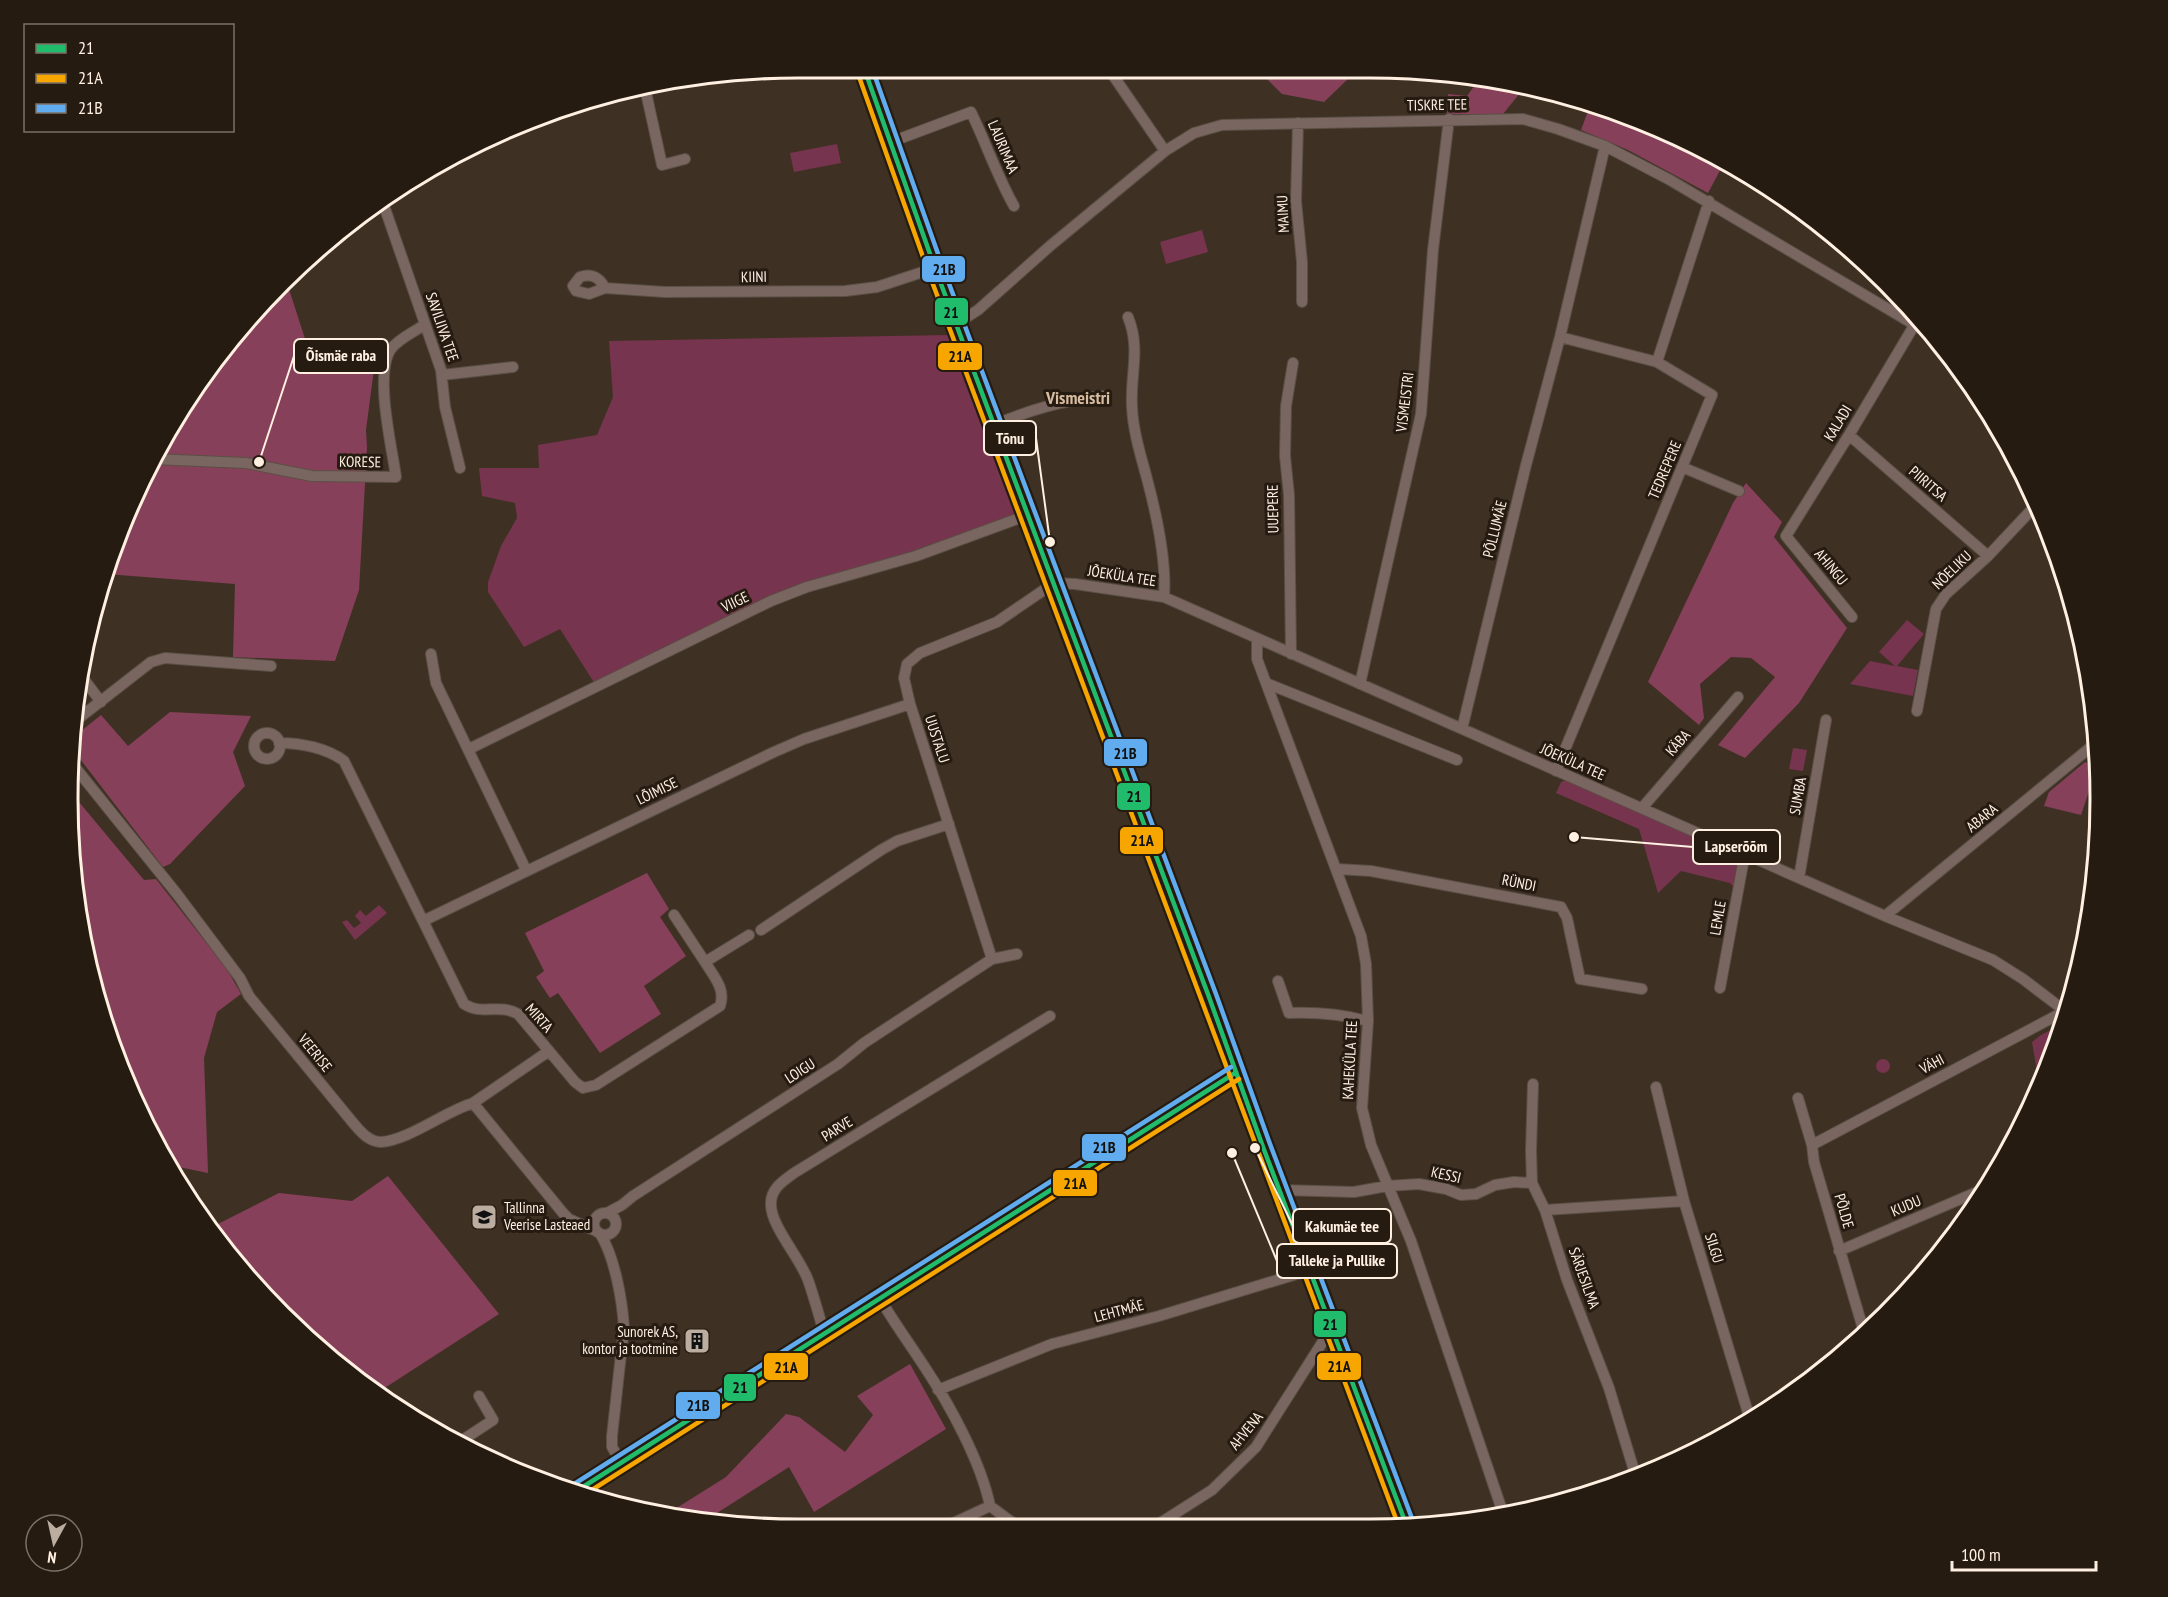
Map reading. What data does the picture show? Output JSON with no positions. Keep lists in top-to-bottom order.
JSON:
{
  "streets": {
    "street": [
      "TISKRE TEE",
      "LAURIMAA",
      "MAIMU",
      "KIINI",
      "SAVILIIVA TEE",
      "VISMEISTRI",
      "KALADI",
      "KORESE",
      "TEDREPERE",
      "PIIRITSA",
      "UUEPERE",
      "PÕLLUMÄE",
      "AHINGU",
      "NÕELIKU",
      "JÕEKÜLA TEE",
      "VIIGE",
      "UUSTALU",
      "KÄBA",
      "LÕIMISE",
      "SUMBA",
      "ABARA",
      "RÜNDI",
      "LEMLE",
      "MIRTA",
      "VEERISE",
      "KAHEKÜLA TEE",
      "VÄHI",
      "LOIGU",
      "PARVE",
      "KESSI",
      "KUDU",
      "PÕLDE",
      "SILGU",
      "SÄRJESILMA",
      "LEHTMÄE",
      "AHVENA"
    ]
  },
  "crossings": [
    ["TISKRE TEE", "MAIMU"],
    ["TISKRE TEE", "VISMEISTRI"],
    ["TISKRE TEE", "PÕLLUMÄE"],
    ["SAVILIIVA TEE", "KORESE"],
    ["VISMEISTRI", "JÕEKÜLA TEE"],
    ["KALADI", "PIIRITSA"],
    ["KALADI", "AHINGU"],
    ["TEDREPERE", "JÕEKÜLA TEE"],
    ["PIIRITSA", "NÕELIKU"],
    ["UUEPERE", "JÕEKÜLA TEE"],
    ["PÕLLUMÄE", "JÕEKÜLA TEE"],
    ["JÕEKÜLA TEE", "UUSTALU"],
    ["JÕEKÜLA TEE", "KÄBA"],
    ["JÕEKÜLA TEE", "SUMBA"],
    ["JÕEKÜLA TEE", "ABARA"],
    ["JÕEKÜLA TEE", "LEMLE"],
    ["JÕEKÜLA TEE", "KAHEKÜLA TEE"],
    ["UUSTALU", "LÕIMISE"],
    ["UUSTALU", "LOIGU"],
    ["LÕIMISE", "MIRTA"],
    ["RÜNDI", "KAHEKÜLA TEE"],
    ["MIRTA", "VEERISE"],
    ["KAHEKÜLA TEE", "KESSI"],
    ["VÄHI", "PÕLDE"],
    ["KESSI", "SÄRJESILMA"],
    ["KUDU", "PÕLDE"]
  ],
  "districts": ["Vismeistri"],
  "places": {
    "other": [
      "Õismäe raba",
      "Tõnu",
      "Lapserõõm",
      "Kakumäe tee",
      "Talleke ja Pullike"
    ],
    "school or university": ["Tallinna Veerise Lasteaed"],
    "building": ["Sunorek AS, kontor ja tootmine"]
  },
  "lines": ["transit line 21", "transit line 21A", "transit line 21B"],
  "legend": ["21", "21A", "21B"],
  "scale_bar": "100 m",
  "north": "bottom"
}
